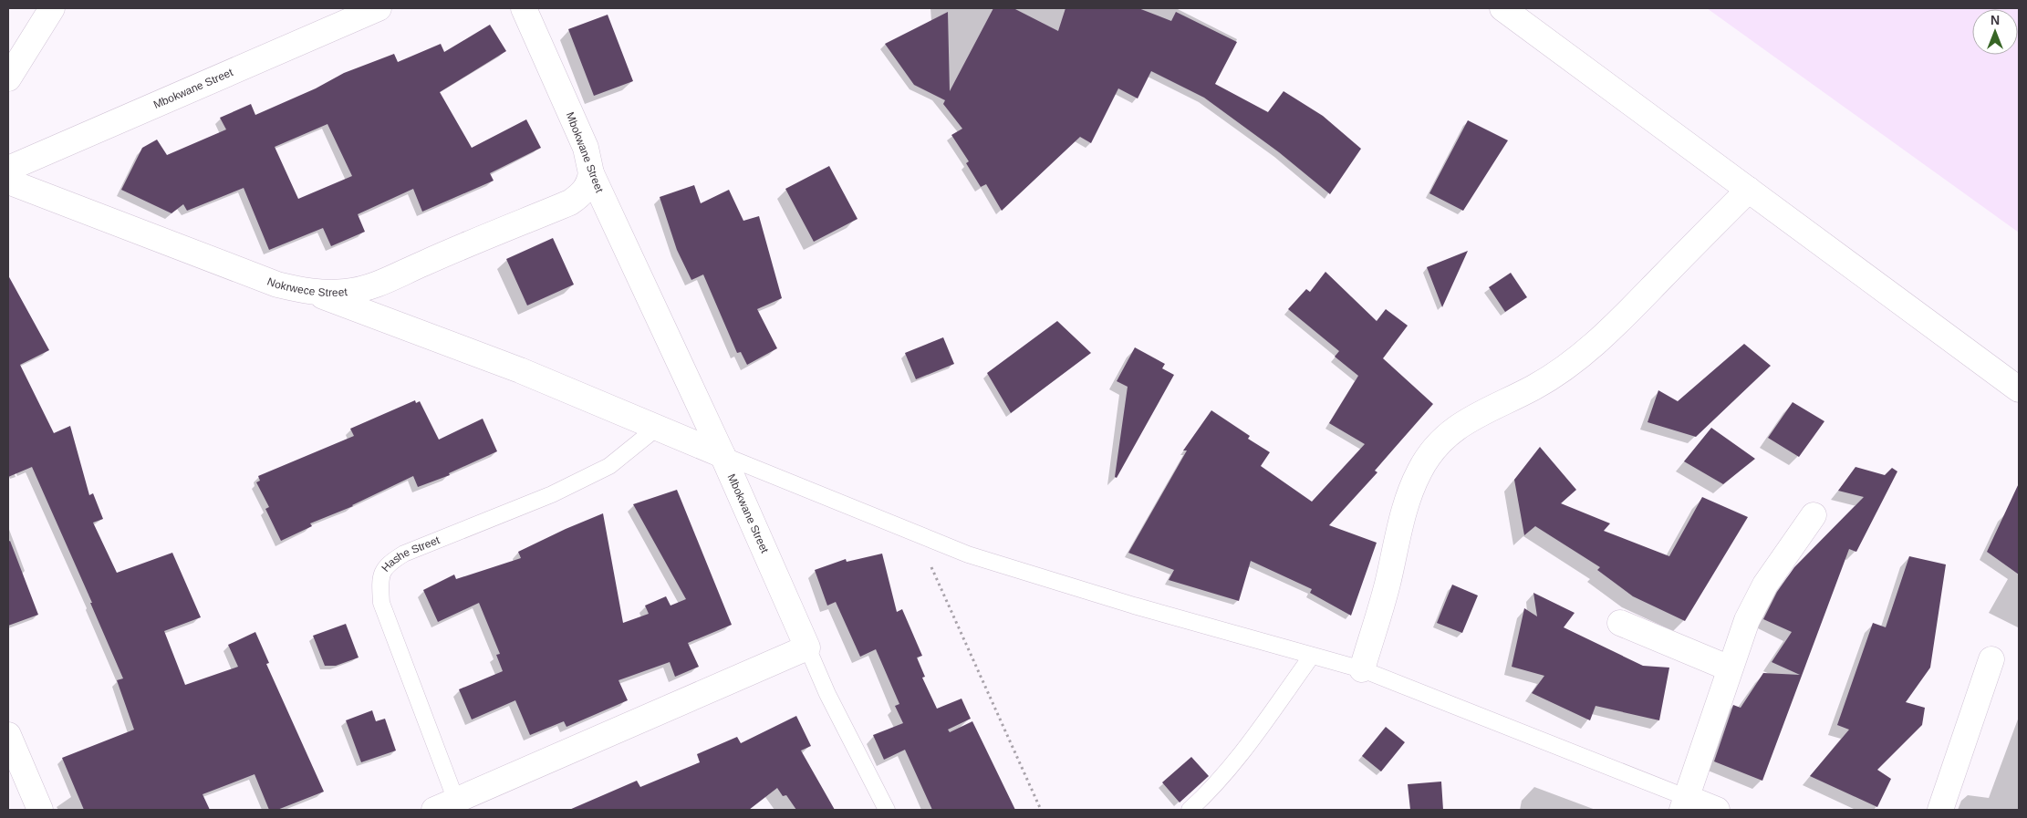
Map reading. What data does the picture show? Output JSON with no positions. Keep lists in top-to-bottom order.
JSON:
{
  "streets": {
    "street": ["Mbokwane Street", "Nokrwece Street"],
    "lane": ["Hashe Street"]
  },
  "crossings": [
    ["Mbokwane Street", "Nokrwece Street"]
  ],
  "north": "top"
}
